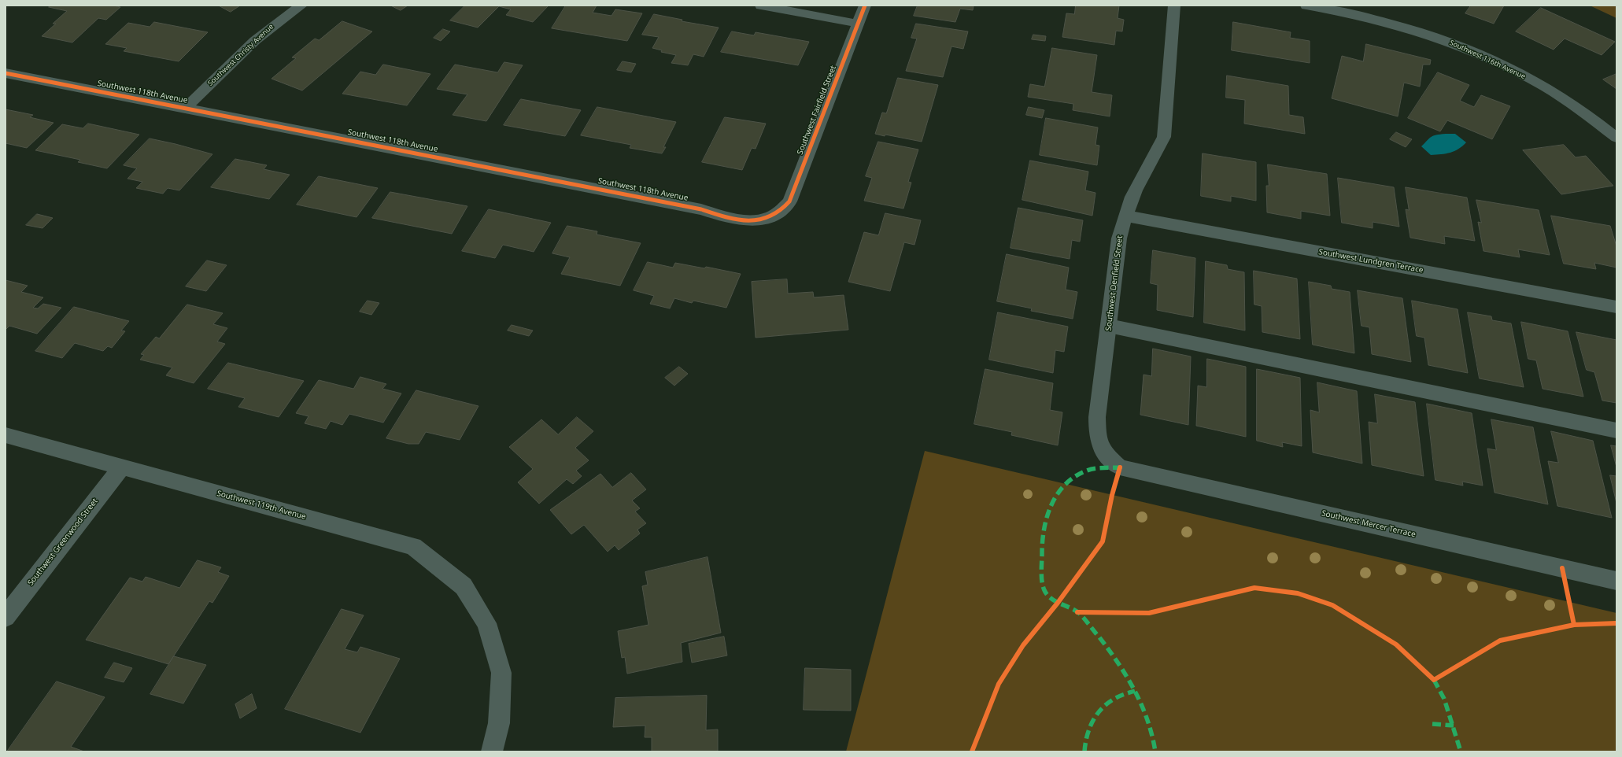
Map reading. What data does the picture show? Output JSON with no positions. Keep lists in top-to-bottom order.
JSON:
{
  "streets": {
    "street": [
      "Southwest Christy Avenue",
      "Southwest 116th Avenue",
      "Southwest 118th Avenue",
      "Southwest Fairfield Street",
      "Southwest Lundgren Terrace",
      "Southwest Denfield Street",
      "Southwest 119th Avenue",
      "Southwest Mercer Terrace",
      "Southwest Greenwood Street"
    ]
  },
  "crossings": [
    ["Southwest Christy Avenue", "Southwest 118th Avenue"],
    ["Southwest 118th Avenue", "Southwest Fairfield Street"],
    ["Southwest Lundgren Terrace", "Southwest Denfield Street"],
    ["Southwest Denfield Street", "Southwest Mercer Terrace"],
    ["Southwest 119th Avenue", "Southwest Greenwood Street"]
  ]
}
